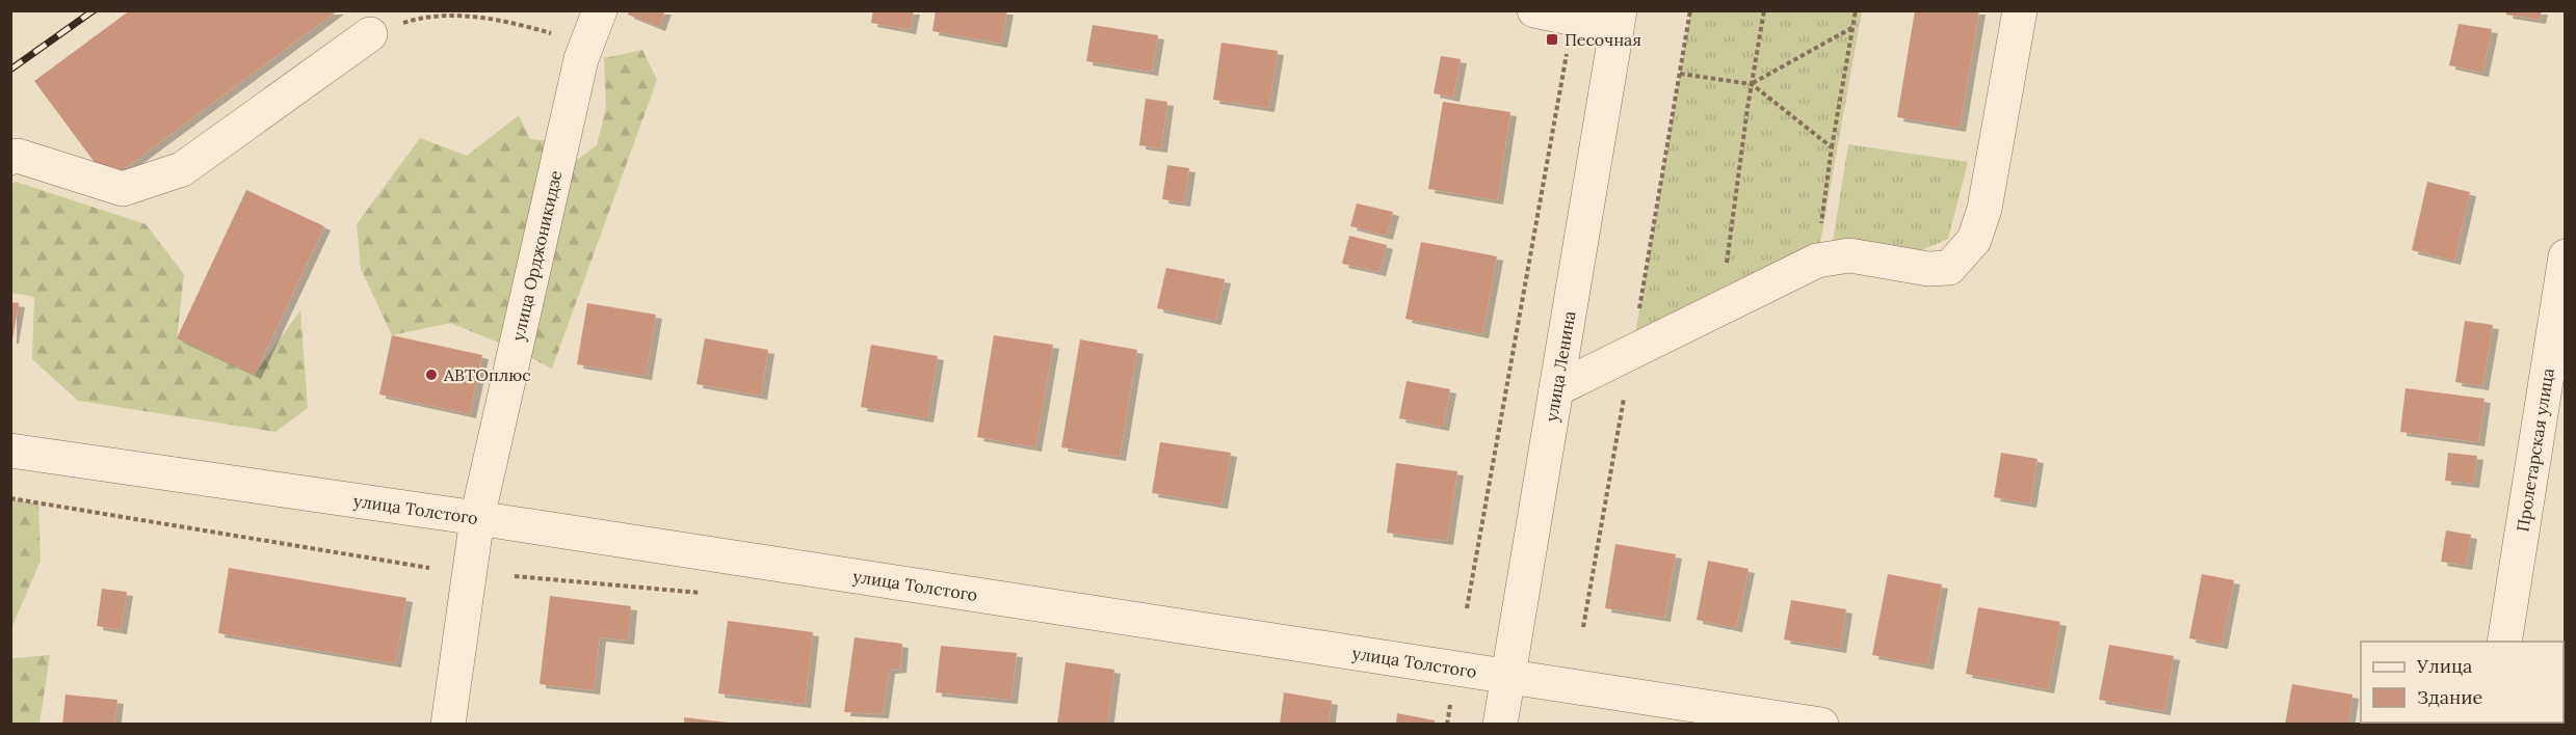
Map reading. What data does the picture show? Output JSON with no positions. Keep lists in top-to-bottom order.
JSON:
{
  "streets": {
    "street": [
      "улица Орджоникидзе",
      "улица Ленина",
      "Пролетарская улица",
      "улица Толстого"
    ]
  },
  "crossings": [
    ["улица Орджоникидзе", "улица Толстого"],
    ["улица Ленина", "улица Толстого"]
  ],
  "places": {
    "transit": ["Песочная"],
    "other": ["АВТОплюс"]
  },
  "legend": ["Улица", "Здание"]
}
